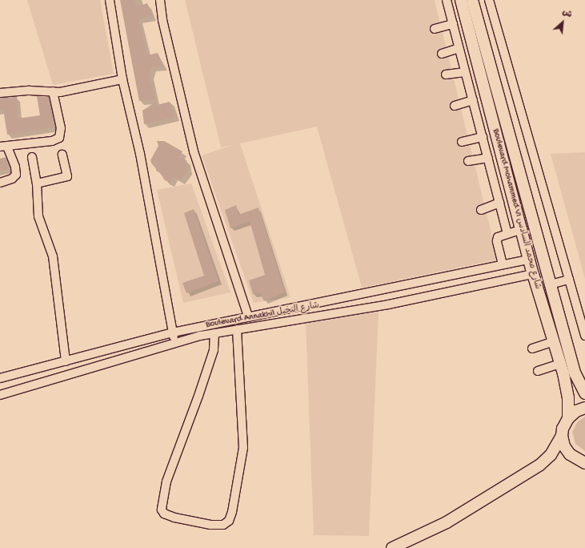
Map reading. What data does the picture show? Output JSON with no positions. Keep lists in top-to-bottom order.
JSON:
{
  "streets": {
    "highway": ["Boulevard Mohammed VI شارع محمد السادس"],
    "street": ["Boulevard Annakhil شارع النخيل"]
  },
  "crossings": [
    ["Boulevard Mohammed VI شارع محمد السادس", "Boulevard Annakhil شارع النخيل"]
  ],
  "north": "top right"
}
